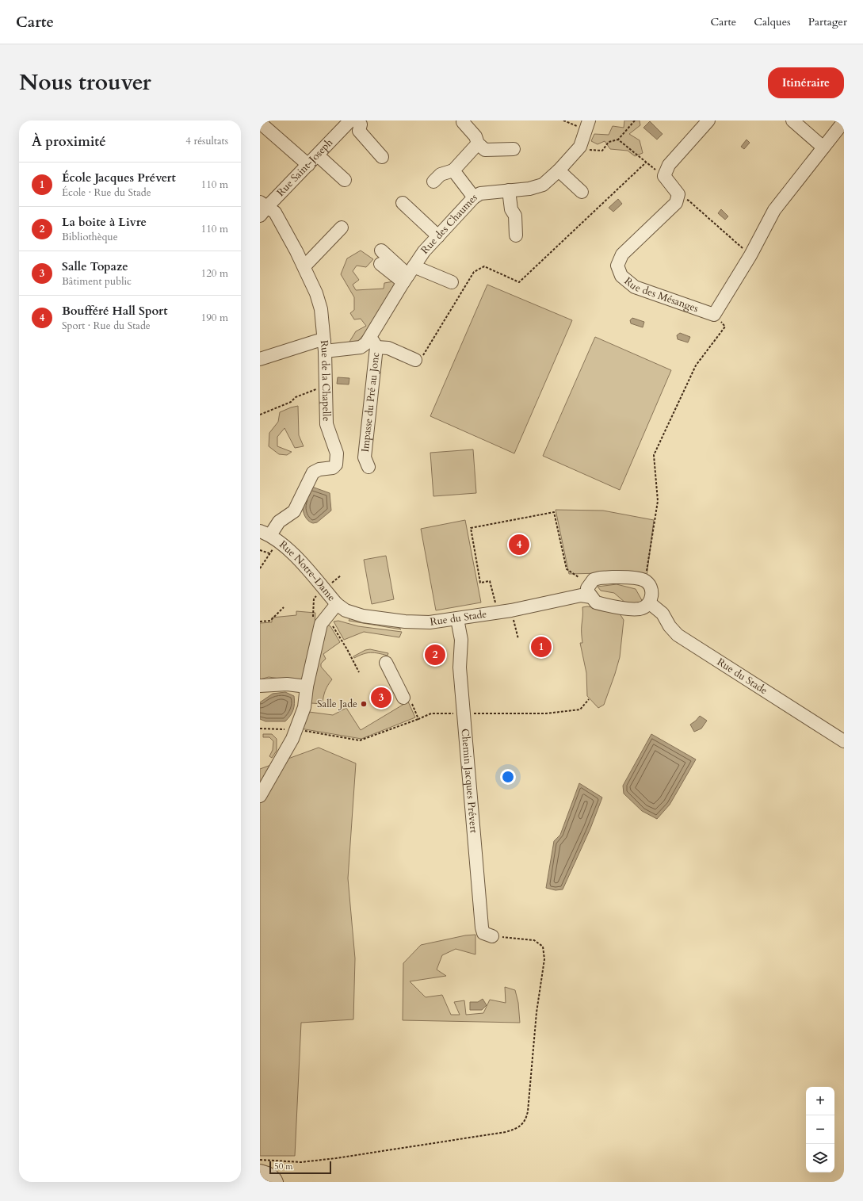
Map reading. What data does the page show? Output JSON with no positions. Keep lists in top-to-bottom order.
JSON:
{
  "streets": {
    "street": [
      "Rue Saint-Joseph",
      "Rue des Chaumes",
      "Rue des Mésanges",
      "Rue de la Chapelle",
      "Impasse du Pré au Jonc",
      "Rue Notre-Dame",
      "Rue du Stade",
      "Chemin Jacques Prévert"
    ]
  },
  "crossings": [
    ["Rue Saint-Joseph", "Rue de la Chapelle"],
    ["Rue des Chaumes", "Rue de la Chapelle"],
    ["Rue des Chaumes", "Impasse du Pré au Jonc"],
    ["Rue de la Chapelle", "Rue Notre-Dame"],
    ["Rue Notre-Dame", "Rue du Stade"],
    ["Rue du Stade", "Chemin Jacques Prévert"]
  ],
  "places": ["Salle Jade"],
  "scale_bar": "50 m",
  "page": {
    "header": "Carte",
    "nav": ["Carte", "Calques", "Partager"],
    "title": "Nous trouver",
    "buttons": "Itinéraire",
    "heading": ["À proximité", "4 résultats"],
    "list": [
      {
        "mark": "1",
        "name": "École Jacques Prévert",
        "note": "École · Rue du Stade",
        "value": "110 m"
      },
      {
        "mark": "2",
        "name": "La boite à Livre",
        "note": "Bibliothèque",
        "value": "110 m"
      },
      {
        "mark": "3",
        "name": "Salle Topaze",
        "note": "Bâtiment public",
        "value": "120 m"
      },
      {
        "mark": "4",
        "name": "Boufféré Hall Sport",
        "note": "Sport · Rue du Stade",
        "value": "190 m"
      }
    ],
    "pins": [
      "4",
      "1",
      "2",
      "3"
    ],
    "map_buttons": ["+", "−"],
    "scale": "50 m"
  }
}
